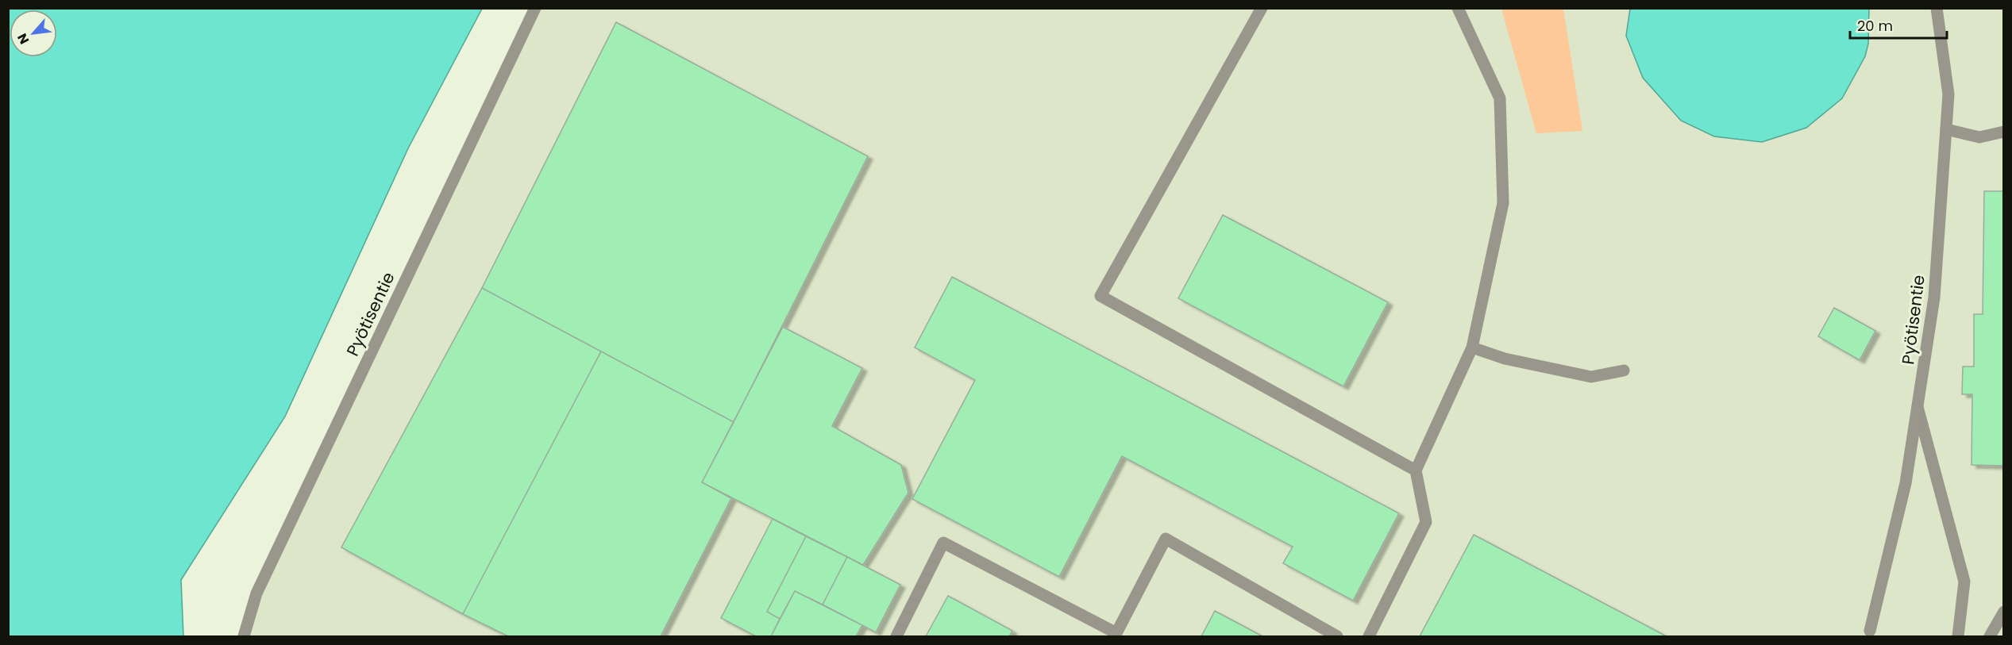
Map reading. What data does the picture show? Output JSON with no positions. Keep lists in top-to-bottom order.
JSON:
{
  "streets": {
    "street": ["Pyötisentie"]
  },
  "scale_bar": "20 m",
  "north": "bottom left"
}
